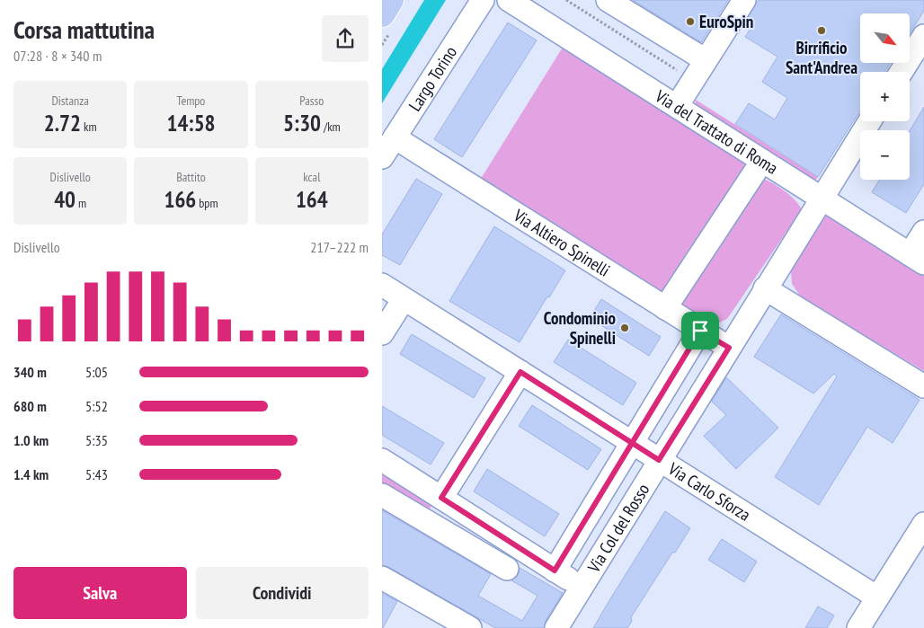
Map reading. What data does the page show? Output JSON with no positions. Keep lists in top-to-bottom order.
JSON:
{
  "streets": {
    "street": [
      "Largo Torino",
      "Via del Trattato di Roma",
      "Via Altiero Spinelli",
      "Via Carlo Sforza",
      "Via Col del Rosso"
    ]
  },
  "crossings": [
    ["Largo Torino", "Via Altiero Spinelli"],
    ["Via del Trattato di Roma", "Via Col del Rosso"],
    ["Via Altiero Spinelli", "Via Col del Rosso"],
    ["Via Carlo Sforza", "Via Col del Rosso"]
  ],
  "places": ["EuroSpin", "Birrificio Sant'Andrea", "Condominio Spinelli"],
  "north": "bottom right",
  "page": {
    "heading": ["Corsa mattutina", "07:28 · 8 × 340 m"],
    "map_buttons": ["+", "−"],
    "stats": [
      ["Distanza", "2.72 km"],
      ["Tempo", "14:58"],
      ["Passo", "5:30 /km"],
      ["Dislivello", "40 m"],
      ["Battito", "166 bpm"],
      ["kcal", "164"]
    ],
    "chart": ["Dislivello", "217–222 m"],
    "list": [
      {
        "name": "340 m",
        "note": "5:05"
      },
      {
        "name": "680 m",
        "note": "5:52"
      },
      {
        "name": "1.0 km",
        "note": "5:35"
      },
      {
        "name": "1.4 km",
        "note": "5:43"
      }
    ],
    "buttons": ["Salva", "Condividi"]
  }
}
